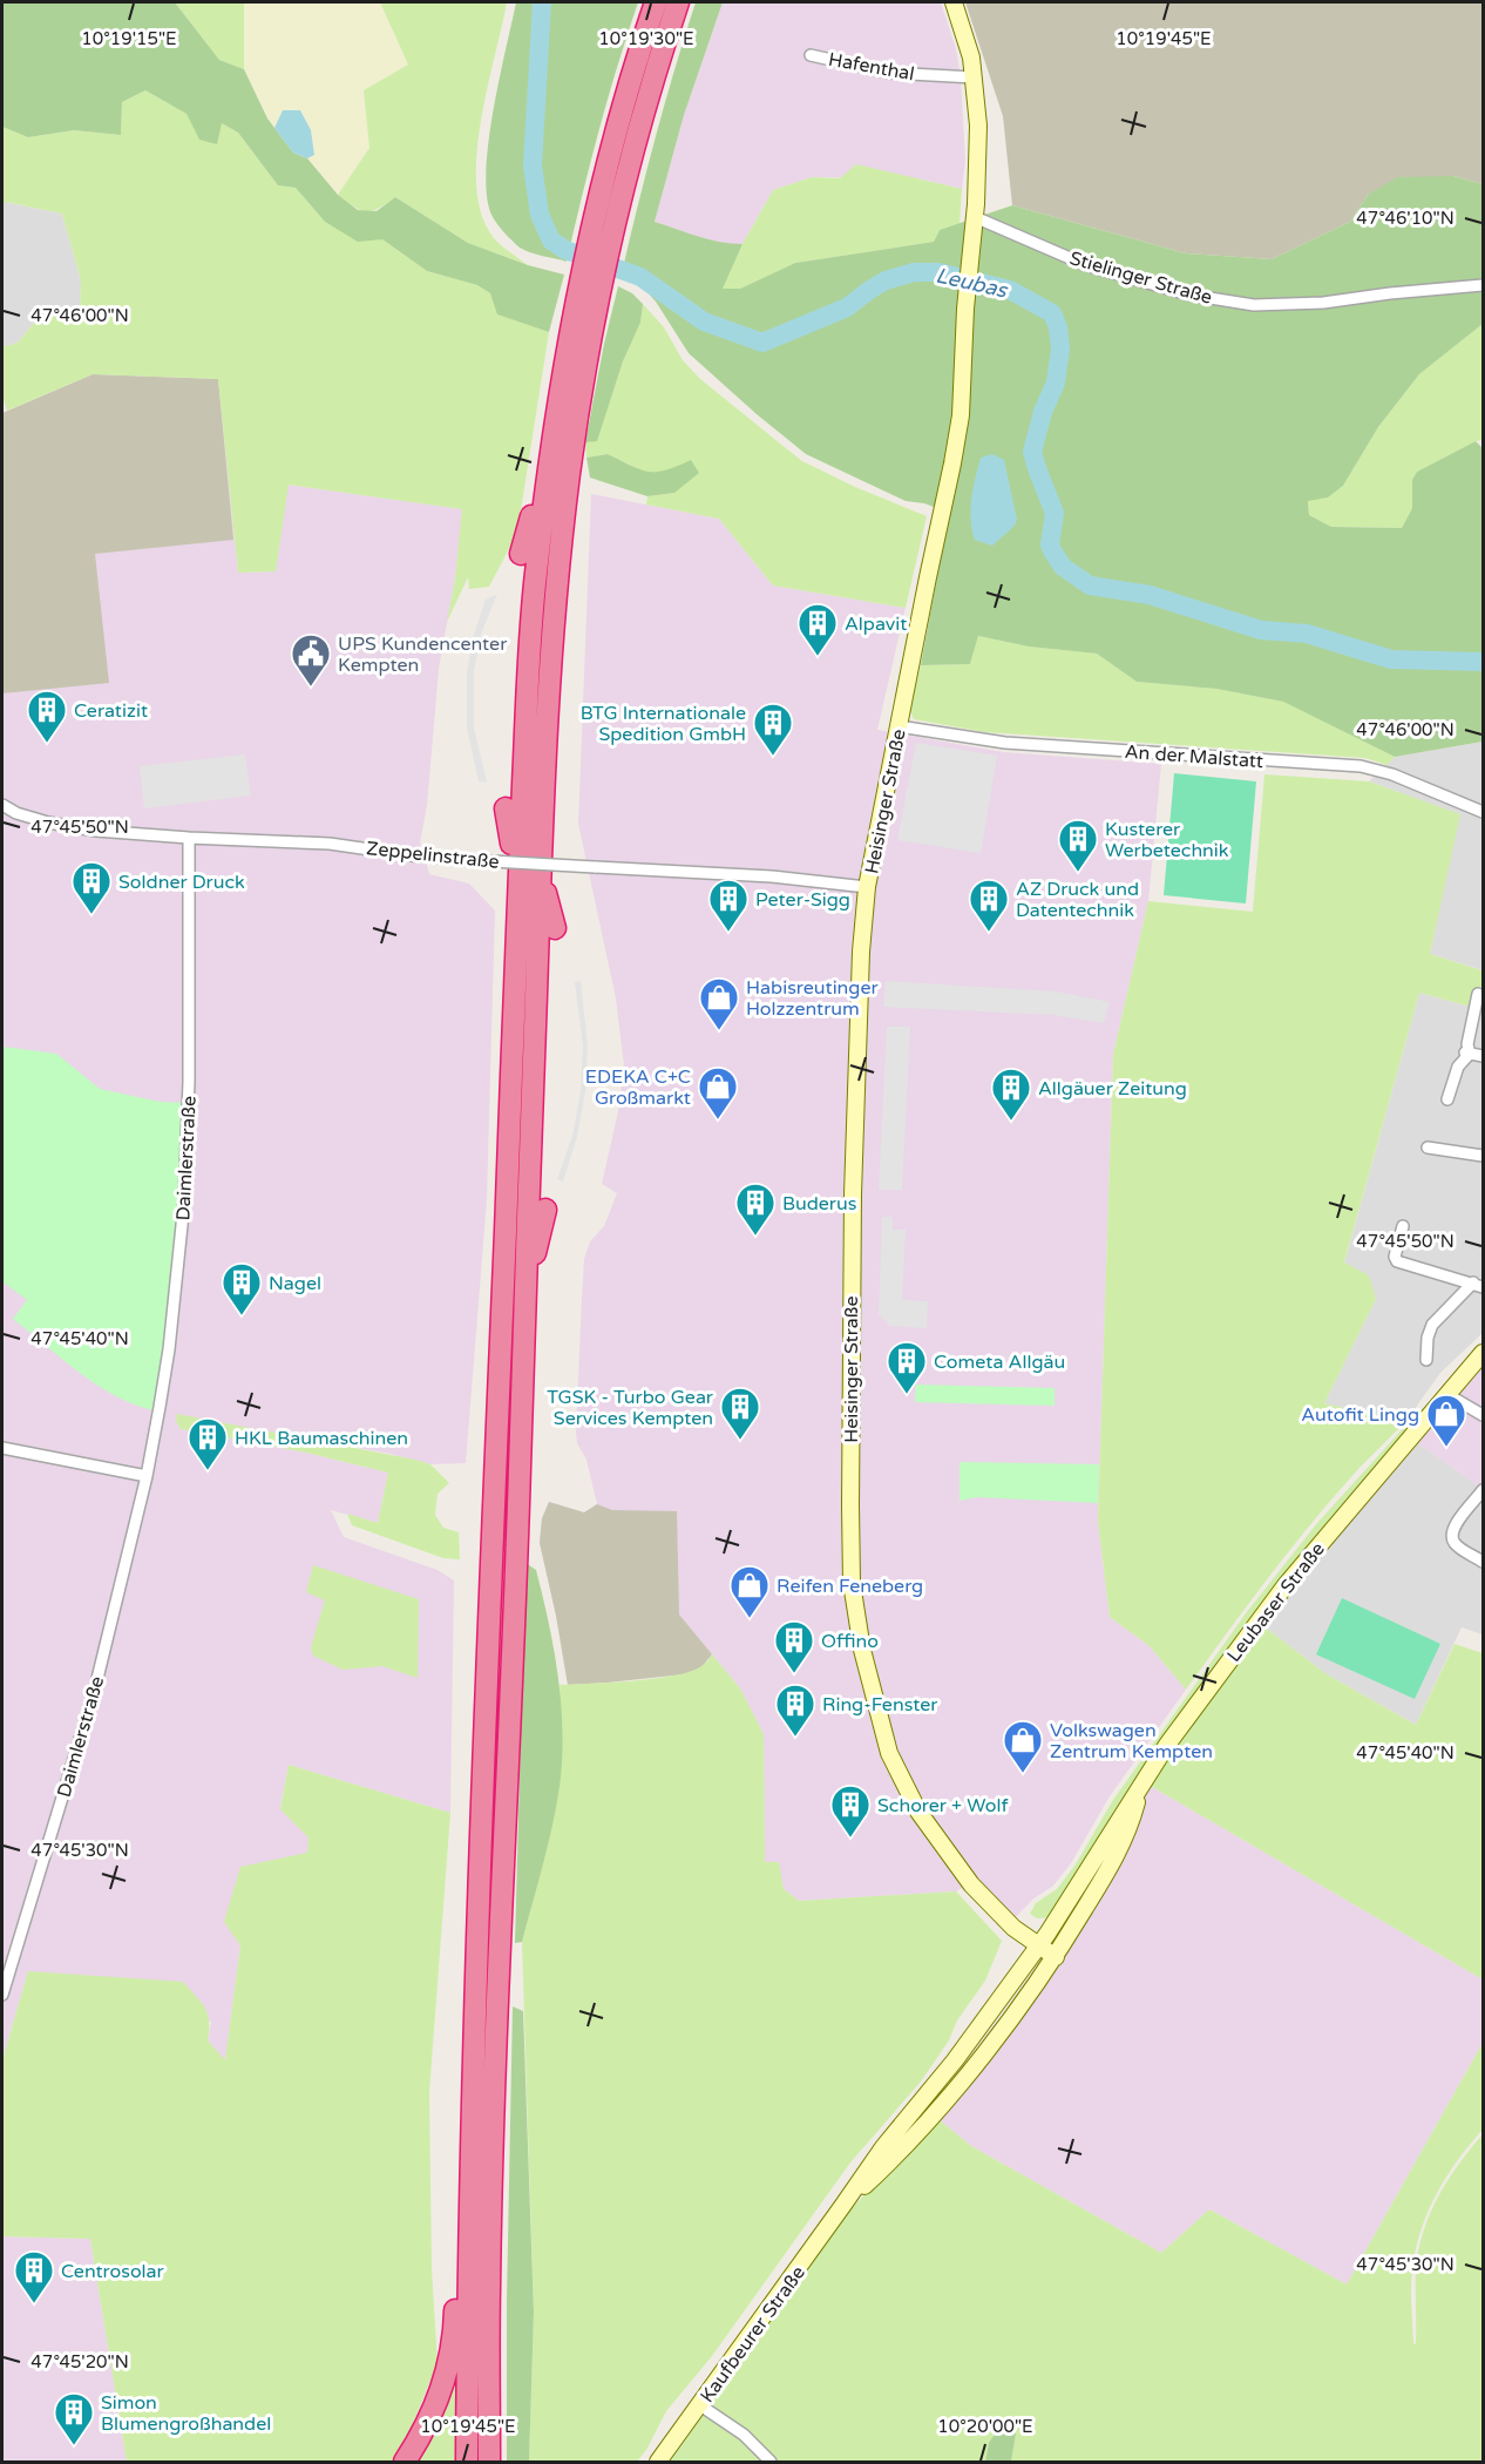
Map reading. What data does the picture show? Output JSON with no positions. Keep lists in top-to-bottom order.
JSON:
{
  "streets": {
    "street": [
      "Hafenthal",
      "Stielinger Straße",
      "An der Malstatt",
      "Heisinger Straße",
      "Zeppelinstraße",
      "Daimlerstraße",
      "Leubaser Straße",
      "Kaufbeurer Straße"
    ]
  },
  "crossings": [
    ["Hafenthal", "Heisinger Straße"],
    ["Stielinger Straße", "Heisinger Straße"],
    ["An der Malstatt", "Heisinger Straße"],
    ["Heisinger Straße", "Zeppelinstraße"],
    ["Heisinger Straße", "Leubaser Straße"],
    ["Zeppelinstraße", "Daimlerstraße"],
    ["Leubaser Straße", "Kaufbeurer Straße"]
  ],
  "water": ["Leubas"],
  "places": {
    "building": [
      "Alpavit",
      "Ceratizit",
      "BTG Internationale Spedition GmbH",
      "Kusterer Werbetechnik",
      "Soldner Druck",
      "Peter-Sigg",
      "AZ Druck und Datentechnik",
      "Allgäuer Zeitung",
      "Buderus",
      "Nagel",
      "Cometa Allgäu",
      "TGSK - Turbo Gear Services Kempten",
      "HKL Baumaschinen",
      "Offino",
      "Ring-Fenster",
      "Schorer + Wolf",
      "Centrosolar",
      "Simon Blumengroßhandel"
    ],
    "public building": ["UPS Kundencenter Kempten"],
    "shop": [
      "Habisreutinger Holzzentrum",
      "EDEKA C+C Großmarkt",
      "Autofit Lingg",
      "Reifen Feneberg",
      "Volkswagen Zentrum Kempten"
    ]
  },
  "coordinates": [
    "10°19'15\"E",
    "10°19'30\"E",
    "10°19'45\"E",
    "47°46'10\"N",
    "47°46'00\"N",
    "47°45'50\"N",
    "47°45'40\"N",
    "47°45'30\"N",
    "47°45'20\"N",
    "10°20'00\"E"
  ]
}
